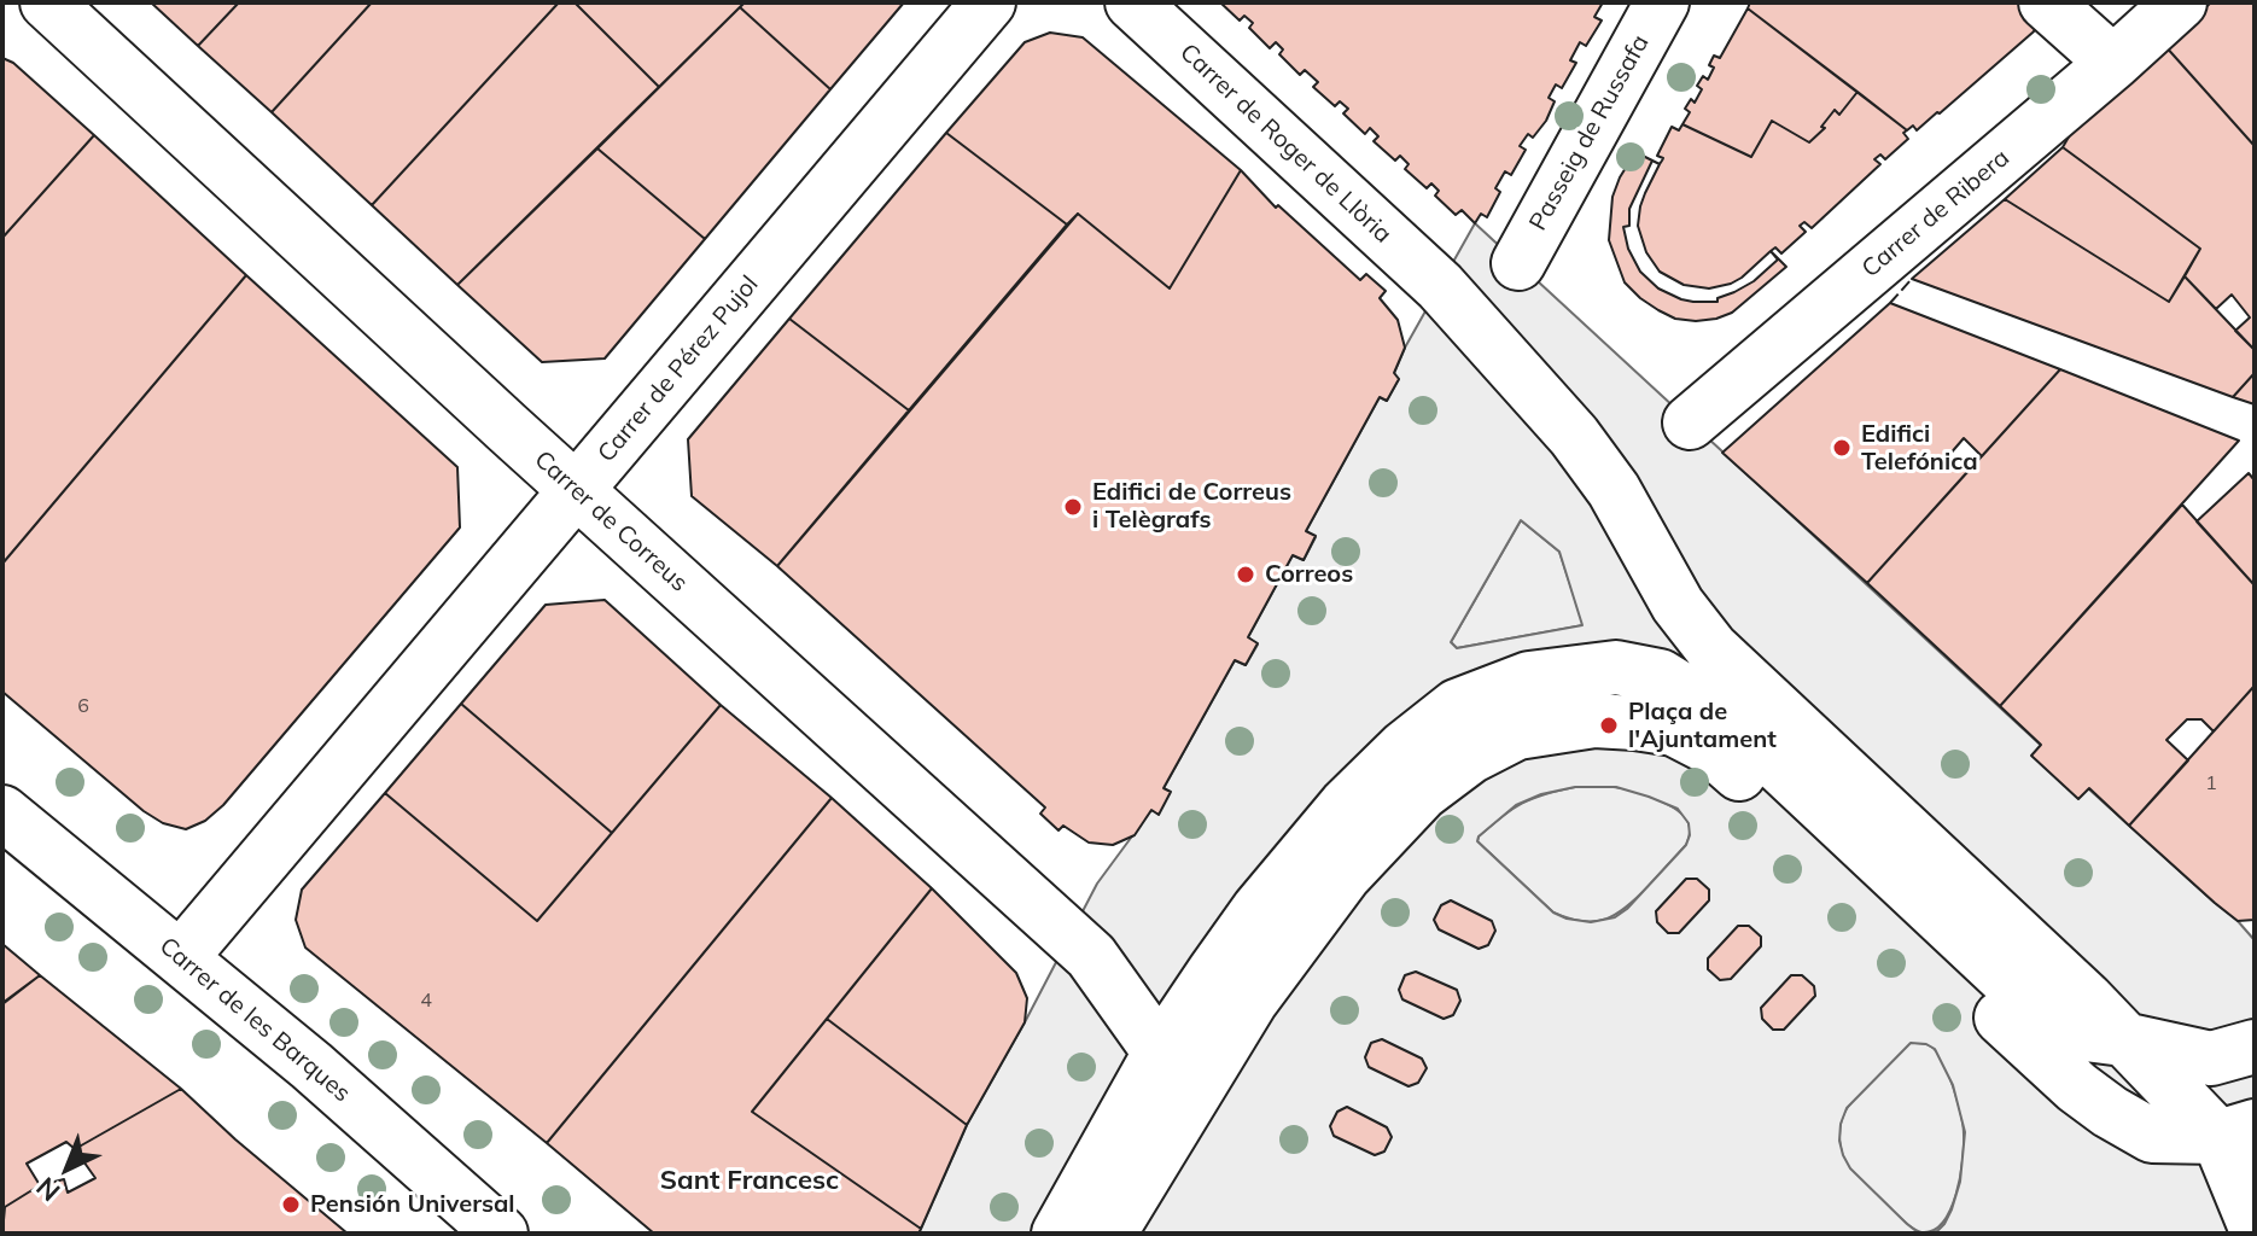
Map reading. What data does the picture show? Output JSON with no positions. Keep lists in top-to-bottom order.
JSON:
{
  "streets": {
    "street": [
      "Passeig de Russafa",
      "Carrer de Roger de Llòria",
      "Carrer de Ribera",
      "Carrer de Pérez Pujol",
      "Carrer de Correus",
      "Carrer de les Barques"
    ]
  },
  "crossings": [
    ["Carrer de Pérez Pujol", "Carrer de Correus"],
    ["Carrer de Pérez Pujol", "Carrer de les Barques"]
  ],
  "districts": ["Sant Francesc"],
  "places": [
    "Edifici Telefónica",
    "Edifici de Correus i Telègrafs",
    "Correos",
    "Plaça de l'Ajuntament",
    "Pensión Universal"
  ],
  "house_numbers": ["6", "1", "4"],
  "north": "bottom left"
}
